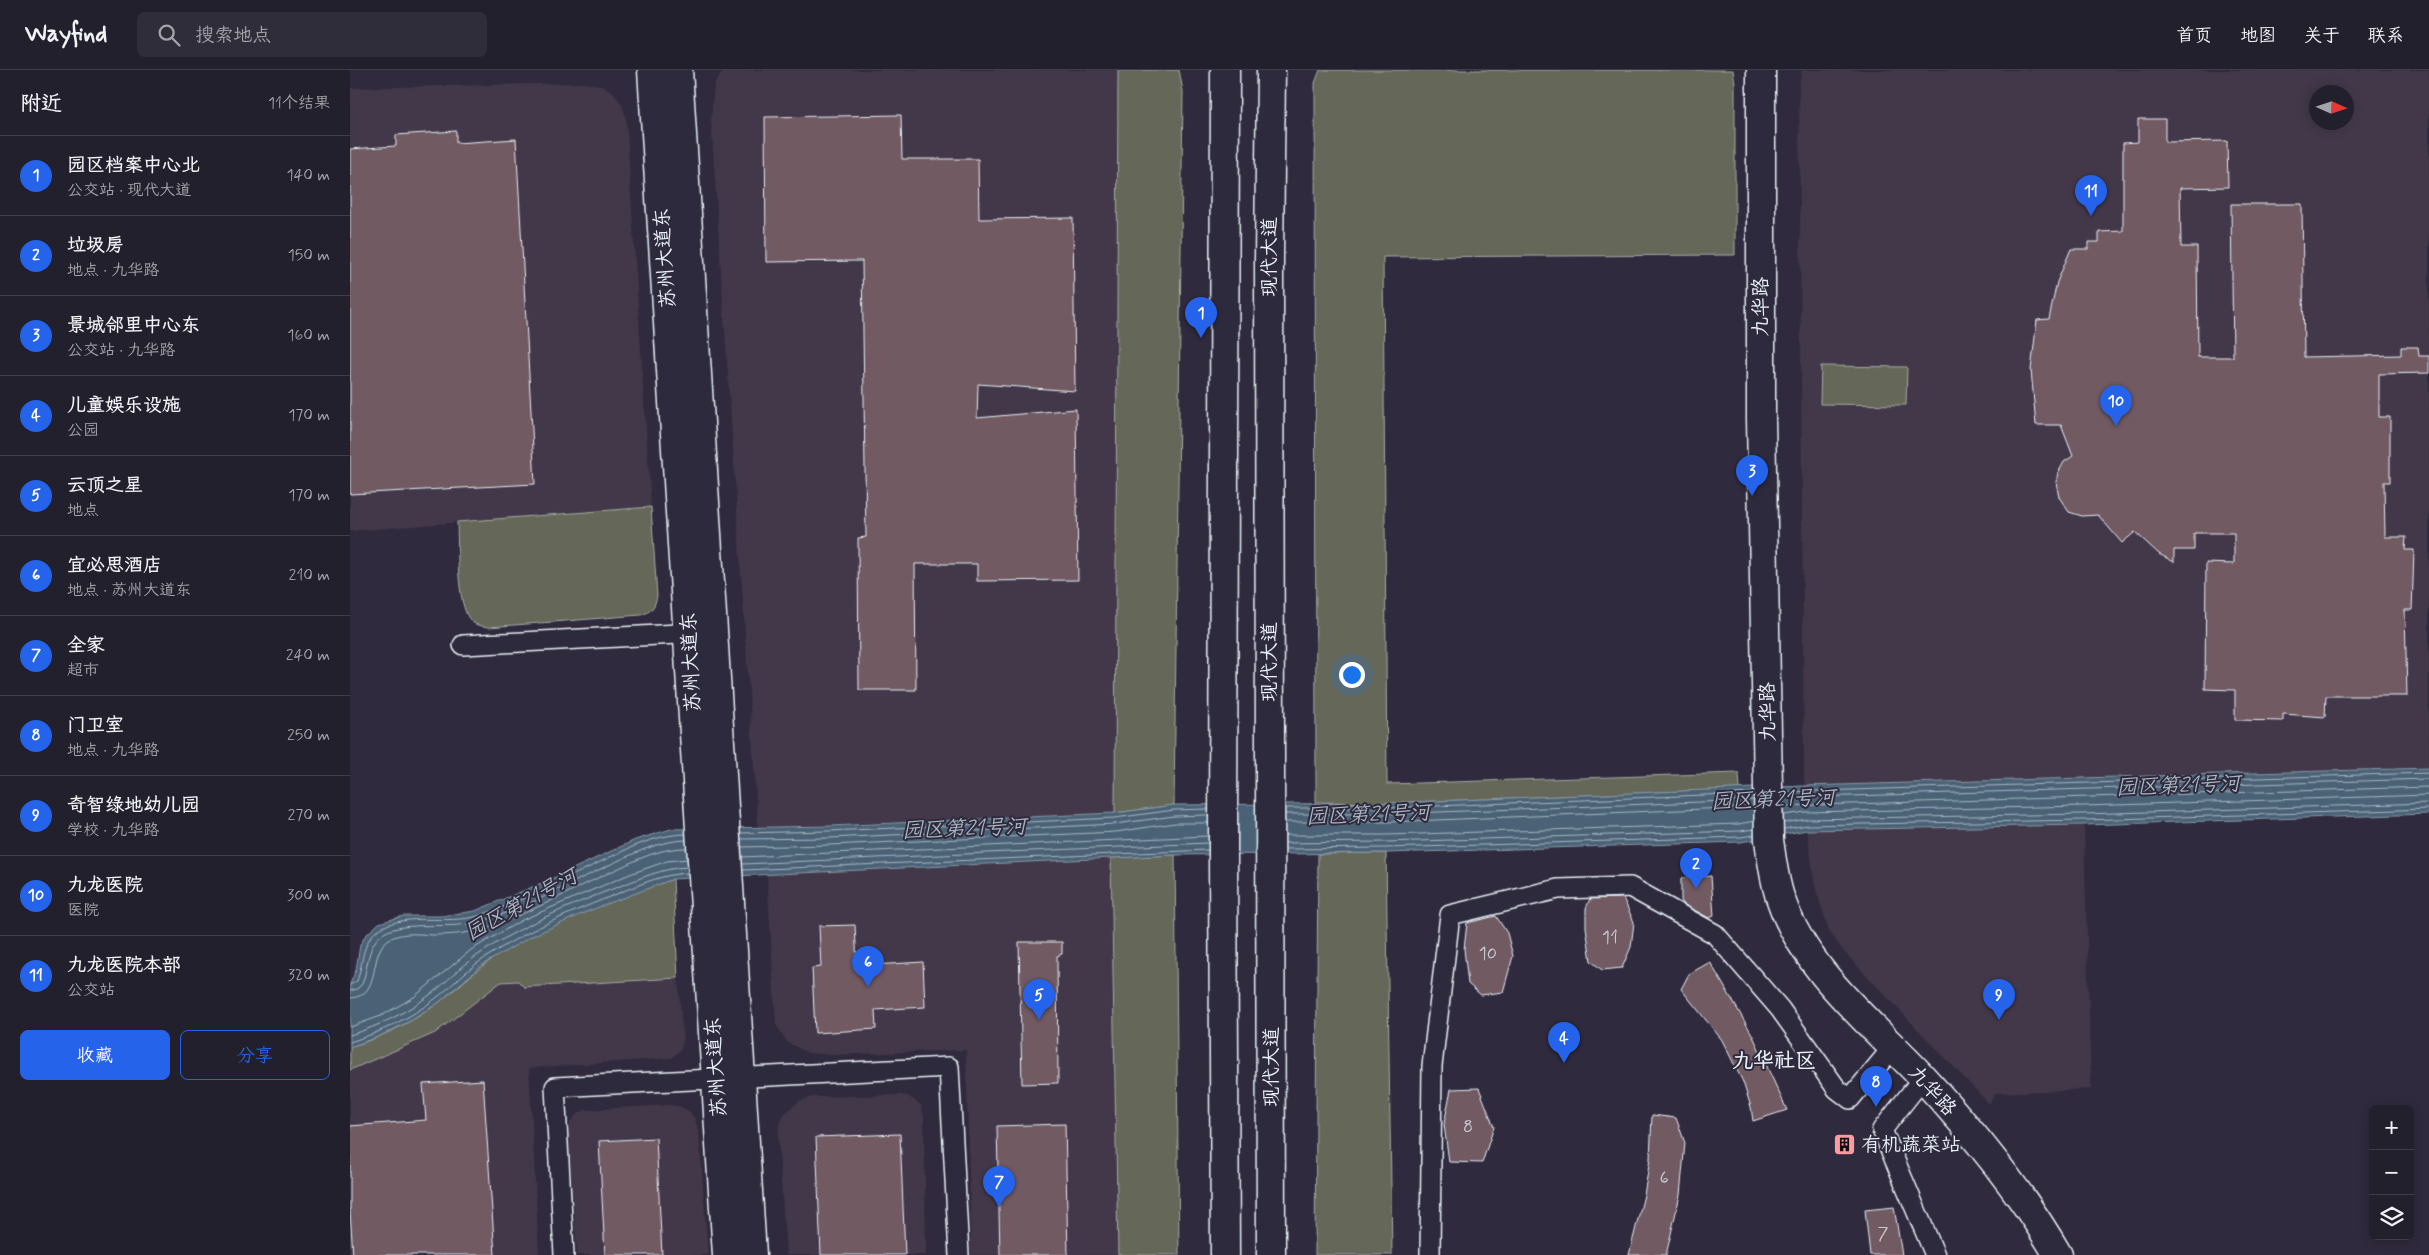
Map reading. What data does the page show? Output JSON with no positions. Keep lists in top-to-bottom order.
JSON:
{
  "streets": {
    "main road": ["现代大道", "苏州大道东", "九华路"]
  },
  "districts": ["九华社区"],
  "water": ["园区第21号河"],
  "places": {
    "building": ["有机蔬菜站"]
  },
  "house_numbers": [
    "11",
    "10",
    "8",
    "6",
    "7"
  ],
  "north": "right",
  "page": {
    "header": "Wayfind",
    "search": "搜索地点",
    "nav": [
      "首页",
      "地图",
      "关于",
      "联系"
    ],
    "heading": ["附近", "11个结果"],
    "list": [
      {
        "mark": "1",
        "name": "园区档案中心北",
        "note": "公交站 · 现代大道",
        "value": "140 m"
      },
      {
        "mark": "2",
        "name": "垃圾房",
        "note": "地点 · 九华路",
        "value": "150 m"
      },
      {
        "mark": "3",
        "name": "景城邻里中心东",
        "note": "公交站 · 九华路",
        "value": "160 m"
      },
      {
        "mark": "4",
        "name": "儿童娱乐设施",
        "note": "公园",
        "value": "170 m"
      },
      {
        "mark": "5",
        "name": "云顶之星",
        "note": "地点",
        "value": "170 m"
      },
      {
        "mark": "6",
        "name": "宜必思酒店",
        "note": "地点 · 苏州大道东",
        "value": "210 m"
      },
      {
        "mark": "7",
        "name": "全家",
        "note": "超市",
        "value": "240 m"
      },
      {
        "mark": "8",
        "name": "门卫室",
        "note": "地点 · 九华路",
        "value": "250 m"
      },
      {
        "mark": "9",
        "name": "奇智绿地幼儿园",
        "note": "学校 · 九华路",
        "value": "270 m"
      },
      {
        "mark": "10",
        "name": "九龙医院",
        "note": "医院",
        "value": "300 m"
      },
      {
        "mark": "11",
        "name": "九龙医院本部",
        "note": "公交站",
        "value": "320 m"
      }
    ],
    "pins": [
      "11",
      "1",
      "10",
      "3",
      "2",
      "6",
      "5",
      "9",
      "4",
      "8",
      "7"
    ],
    "buttons": ["收藏", "分享"],
    "map_buttons": ["+", "−"]
  }
}
